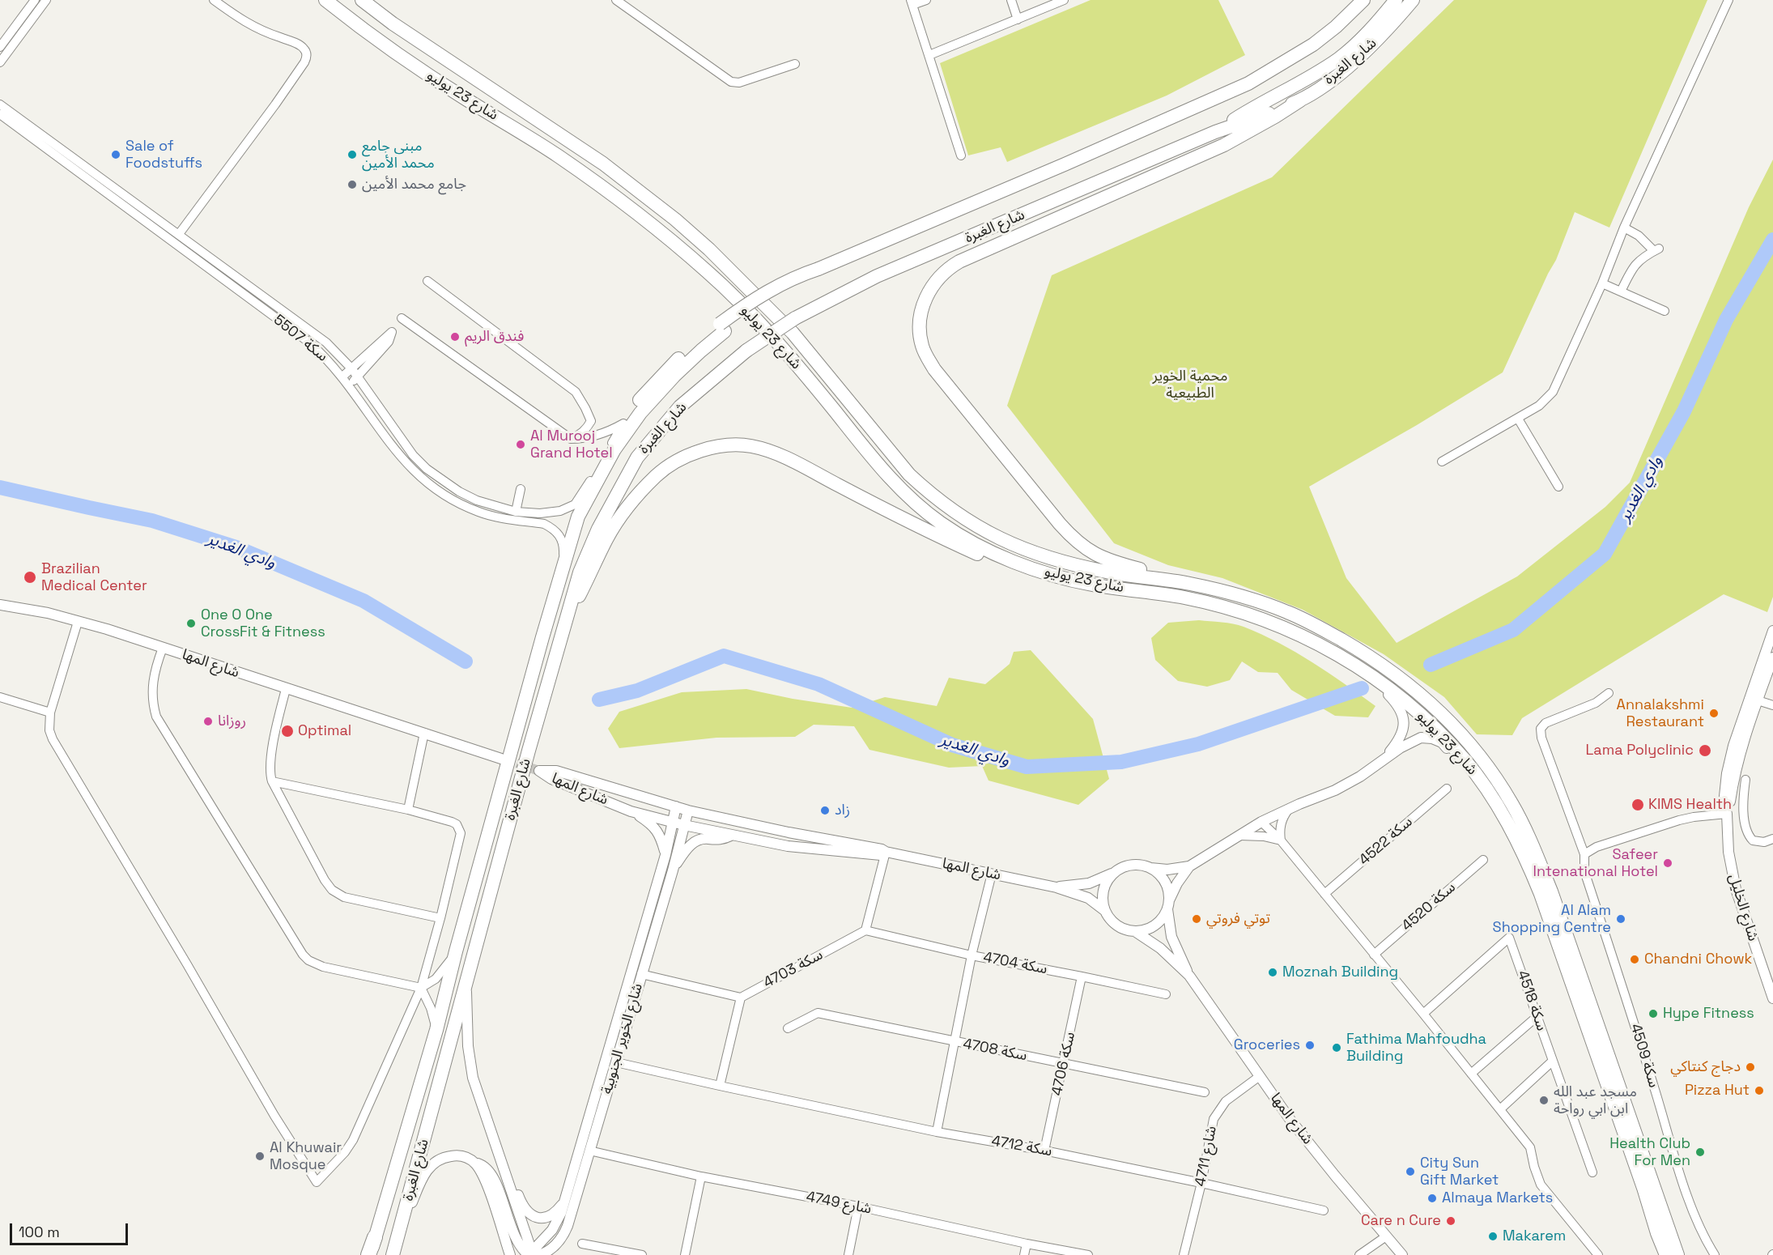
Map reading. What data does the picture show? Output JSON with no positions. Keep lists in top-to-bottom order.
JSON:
{
  "streets": {
    "main road": ["شارع الغبرة", "شارع 23 يوليو"],
    "street": [
      "سكة 5507",
      "شارع المها",
      "سكة 4522",
      "سكة 4520",
      "شارع الخليل",
      "سكة 4704",
      "4703 سكة",
      "سكة 4518",
      "شارع الخوير الجنوبية",
      "سكة 4708",
      "سكة 4509",
      "4706 سكة",
      "سكة 4712",
      "4711 شارع",
      "4749 شارع"
    ]
  },
  "crossings": [
    ["شارع الغبرة", "سكة 5507"],
    ["شارع المها", "شارع الخوير الجنوبية"],
    ["شارع المها", "4711 شارع"],
    ["سكة 4704", "4703 سكة"],
    ["سكة 4704", "4706 سكة"],
    ["شارع الخوير الجنوبية", "سكة 4712"],
    ["شارع الخوير الجنوبية", "4749 شارع"],
    ["سكة 4708", "4706 سكة"],
    ["4706 سكة", "سكة 4712"],
    ["سكة 4712", "4711 شارع"]
  ],
  "water": ["وادي الغدير"],
  "parks": ["محمية الخوير الطبيعية"],
  "places": [
    "Sale of Foodstuffs",
    "مبنى جامع محمد الأمين",
    "جامع محمد الأمين",
    "فندق الريم",
    "Al Murooj Grand Hotel",
    "Brazilian Medical Center",
    "One O One CrossFit & Fitness",
    "Annalakshmi Restaurant",
    "روزانا",
    "Optimal",
    "Lama Polyclinic",
    "KIMS Health",
    "زاد",
    "Safeer Intenational Hotel",
    "توتي فروتي",
    "Al Alam Shopping Centre",
    "Chandni Chowk",
    "Moznah Building",
    "Hype Fitness",
    "Groceries",
    "Fathima Mahfoudha Building",
    "دجاج كنتاكي",
    "Pizza Hut",
    "مسجد عبد الله ابن ابي رواحة",
    "Health Club For Men",
    "Al Khuwair Mosque",
    "City Sun Gift Market",
    "Almaya Markets",
    "Care n Cure",
    "Makarem"
  ],
  "scale_bar": "100 m"
}
